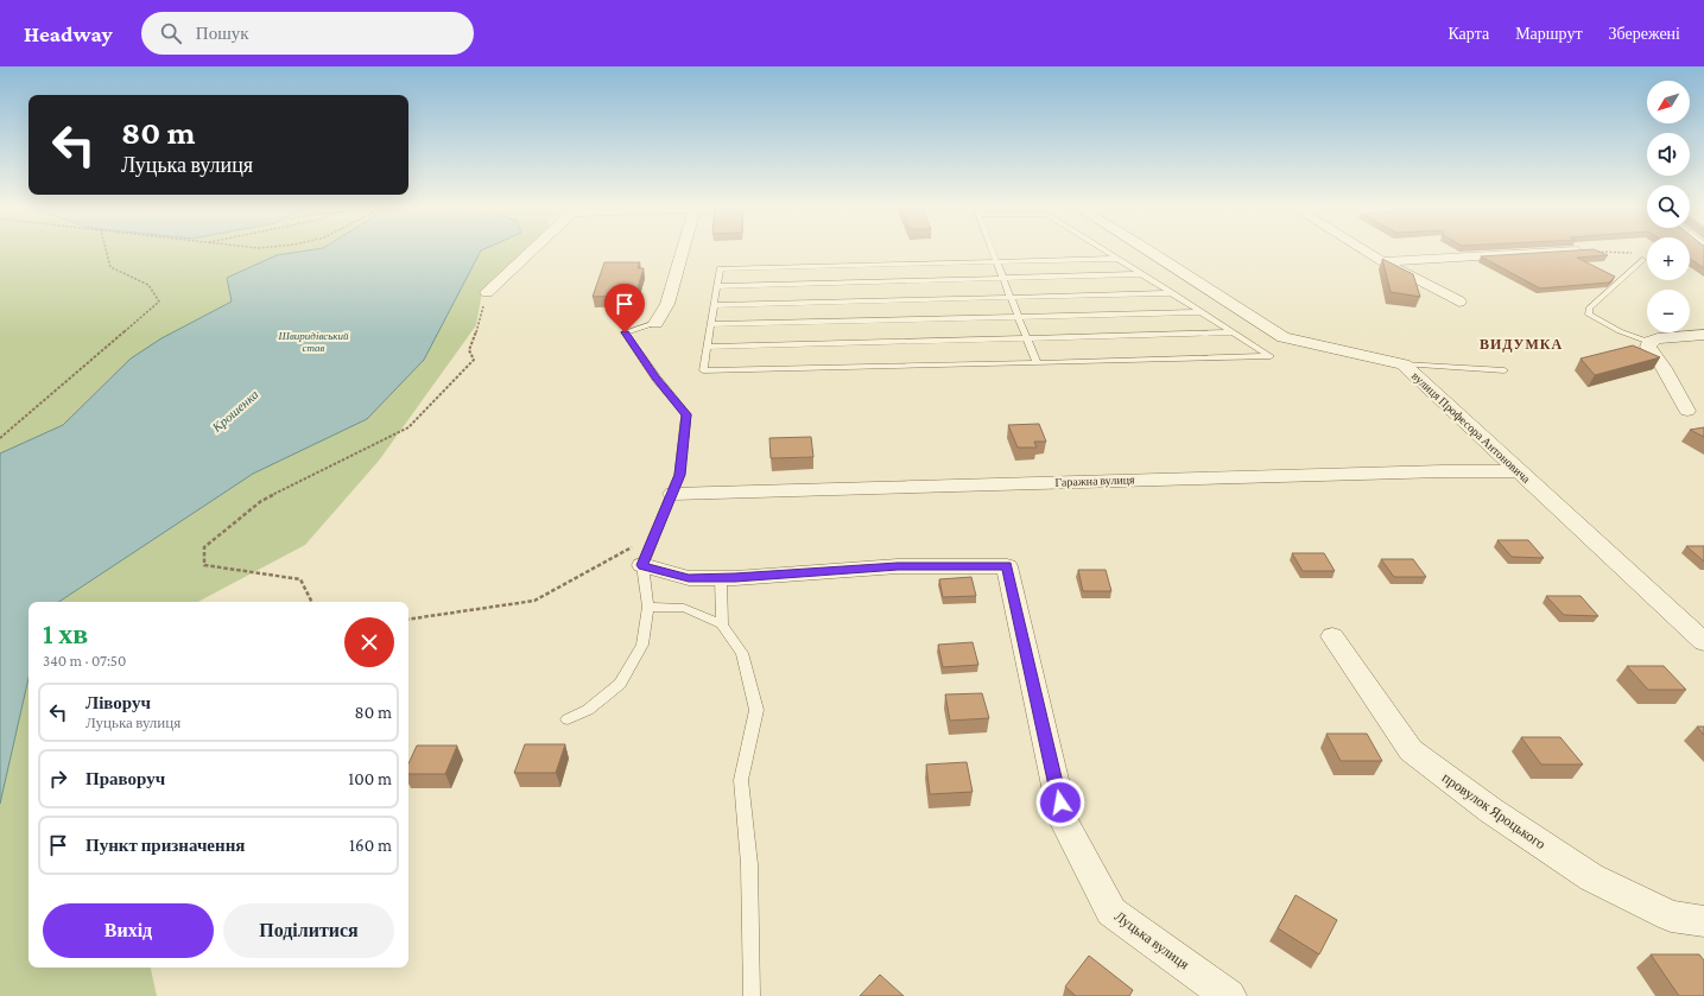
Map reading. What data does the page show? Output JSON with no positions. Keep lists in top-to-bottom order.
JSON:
{
  "streets": {
    "street": [
      "вулиця Професора Антоновича",
      "Гаражна вулиця",
      "провулок Яроцького",
      "Луцька вулиця"
    ]
  },
  "crossings": [
    ["вулиця Професора Антоновича", "Гаражна вулиця"]
  ],
  "districts": ["ВИДУМКА"],
  "water": ["Швиридівський став", "Крошенка"],
  "north": "bottom left",
  "page": {
    "header": "Headway",
    "search": "Пошук",
    "nav": ["Карта", "Маршрут", "Збережені"],
    "map_buttons": ["+", "−"],
    "turn": ["80 m", "Луцька вулиця"],
    "heading": ["1 хв", "340 m · 07:50"],
    "list": [
      {
        "name": "Ліворуч",
        "note": "Луцька вулиця",
        "value": "80 m"
      },
      {
        "name": "Праворуч",
        "value": "100 m"
      },
      {
        "name": "Пункт призначення",
        "value": "160 m"
      }
    ],
    "buttons": ["Вихід", "Поділитися"]
  }
}
